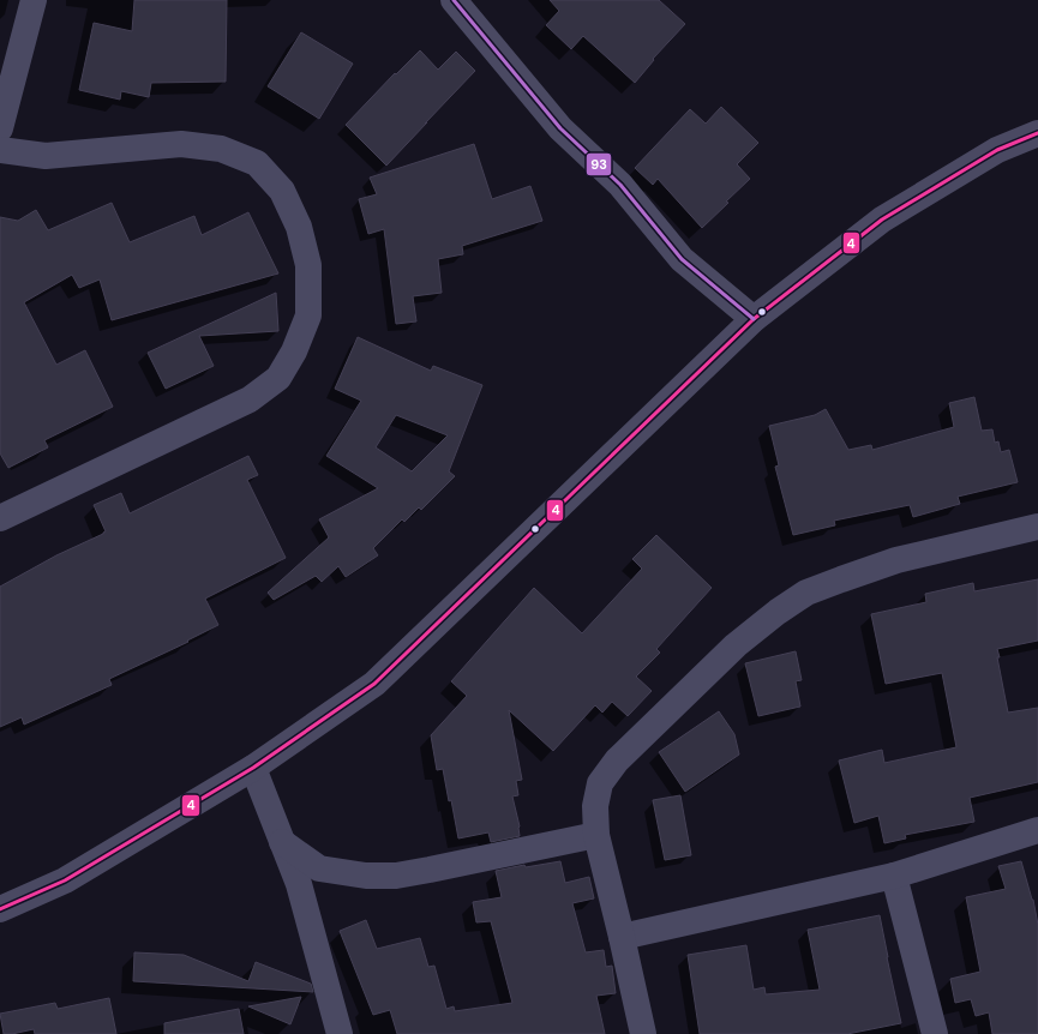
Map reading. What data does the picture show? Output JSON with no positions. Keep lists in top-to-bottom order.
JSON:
{
  "lines": ["transit line 93", "transit line 4"]
}
